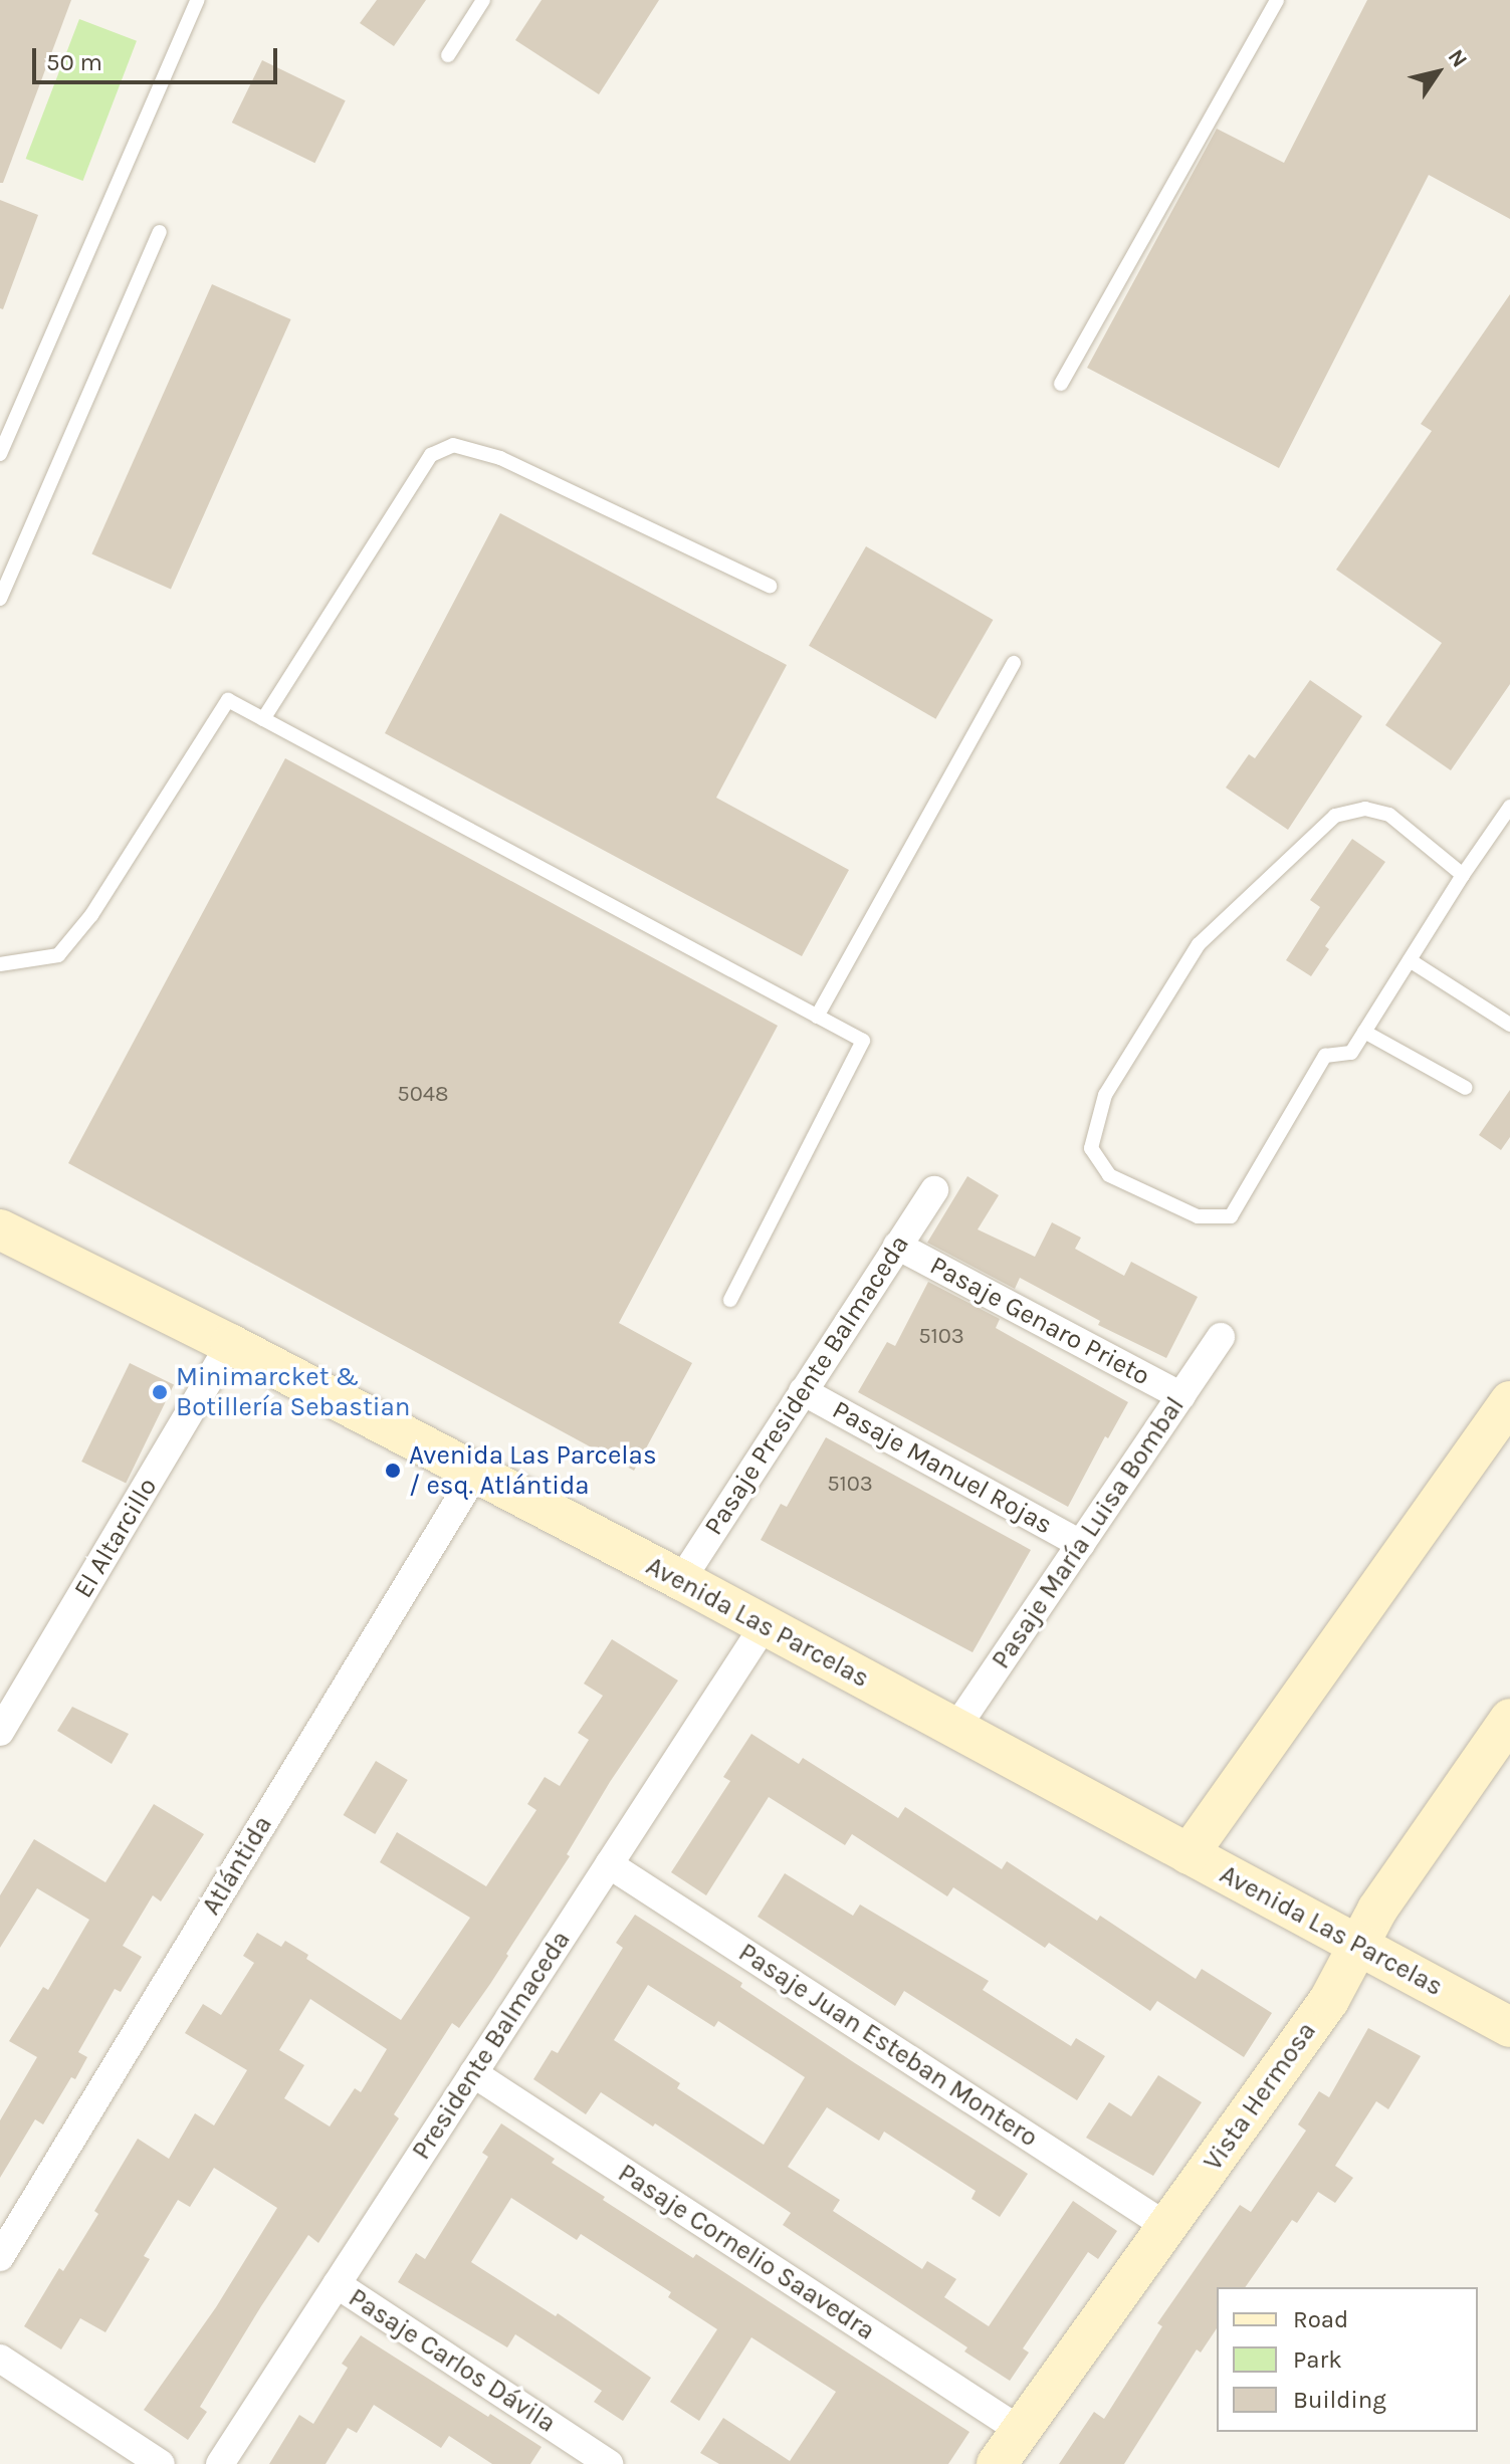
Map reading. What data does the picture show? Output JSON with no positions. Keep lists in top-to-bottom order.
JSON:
{
  "streets": {
    "street": [
      "Pasaje Genaro Prieto",
      "Pasaje Presidente Balmaceda",
      "Pasaje Manuel Rojas",
      "Pasaje María Luisa Bombal",
      "El Altarcillo",
      "Avenida Las Parcelas",
      "Atlántida",
      "Presidente Balmaceda",
      "Pasaje Juan Esteban Montero",
      "Vista Hermosa",
      "Pasaje Cornelio Saavedra",
      "Pasaje Carlos Dávila"
    ]
  },
  "crossings": [
    ["Pasaje Genaro Prieto", "Pasaje Presidente Balmaceda"],
    ["Pasaje Genaro Prieto", "Pasaje María Luisa Bombal"],
    ["Pasaje Presidente Balmaceda", "Pasaje Manuel Rojas"],
    ["Pasaje Presidente Balmaceda", "Avenida Las Parcelas"],
    ["Pasaje Manuel Rojas", "Pasaje María Luisa Bombal"],
    ["Pasaje María Luisa Bombal", "Avenida Las Parcelas"],
    ["El Altarcillo", "Avenida Las Parcelas"],
    ["Avenida Las Parcelas", "Atlántida"],
    ["Avenida Las Parcelas", "Presidente Balmaceda"],
    ["Avenida Las Parcelas", "Vista Hermosa"],
    ["Presidente Balmaceda", "Pasaje Juan Esteban Montero"],
    ["Presidente Balmaceda", "Pasaje Cornelio Saavedra"],
    ["Presidente Balmaceda", "Pasaje Carlos Dávila"],
    ["Pasaje Juan Esteban Montero", "Vista Hermosa"],
    ["Vista Hermosa", "Pasaje Cornelio Saavedra"]
  ],
  "places": ["Minimarcket & Botillería Sebastian", "Avenida Las Parcelas / esq. Atlántida"],
  "house_numbers": ["5048", "5103", "5103"],
  "legend": ["Road", "Park", "Building"],
  "scale_bar": "50 m",
  "north": "top right"
}
